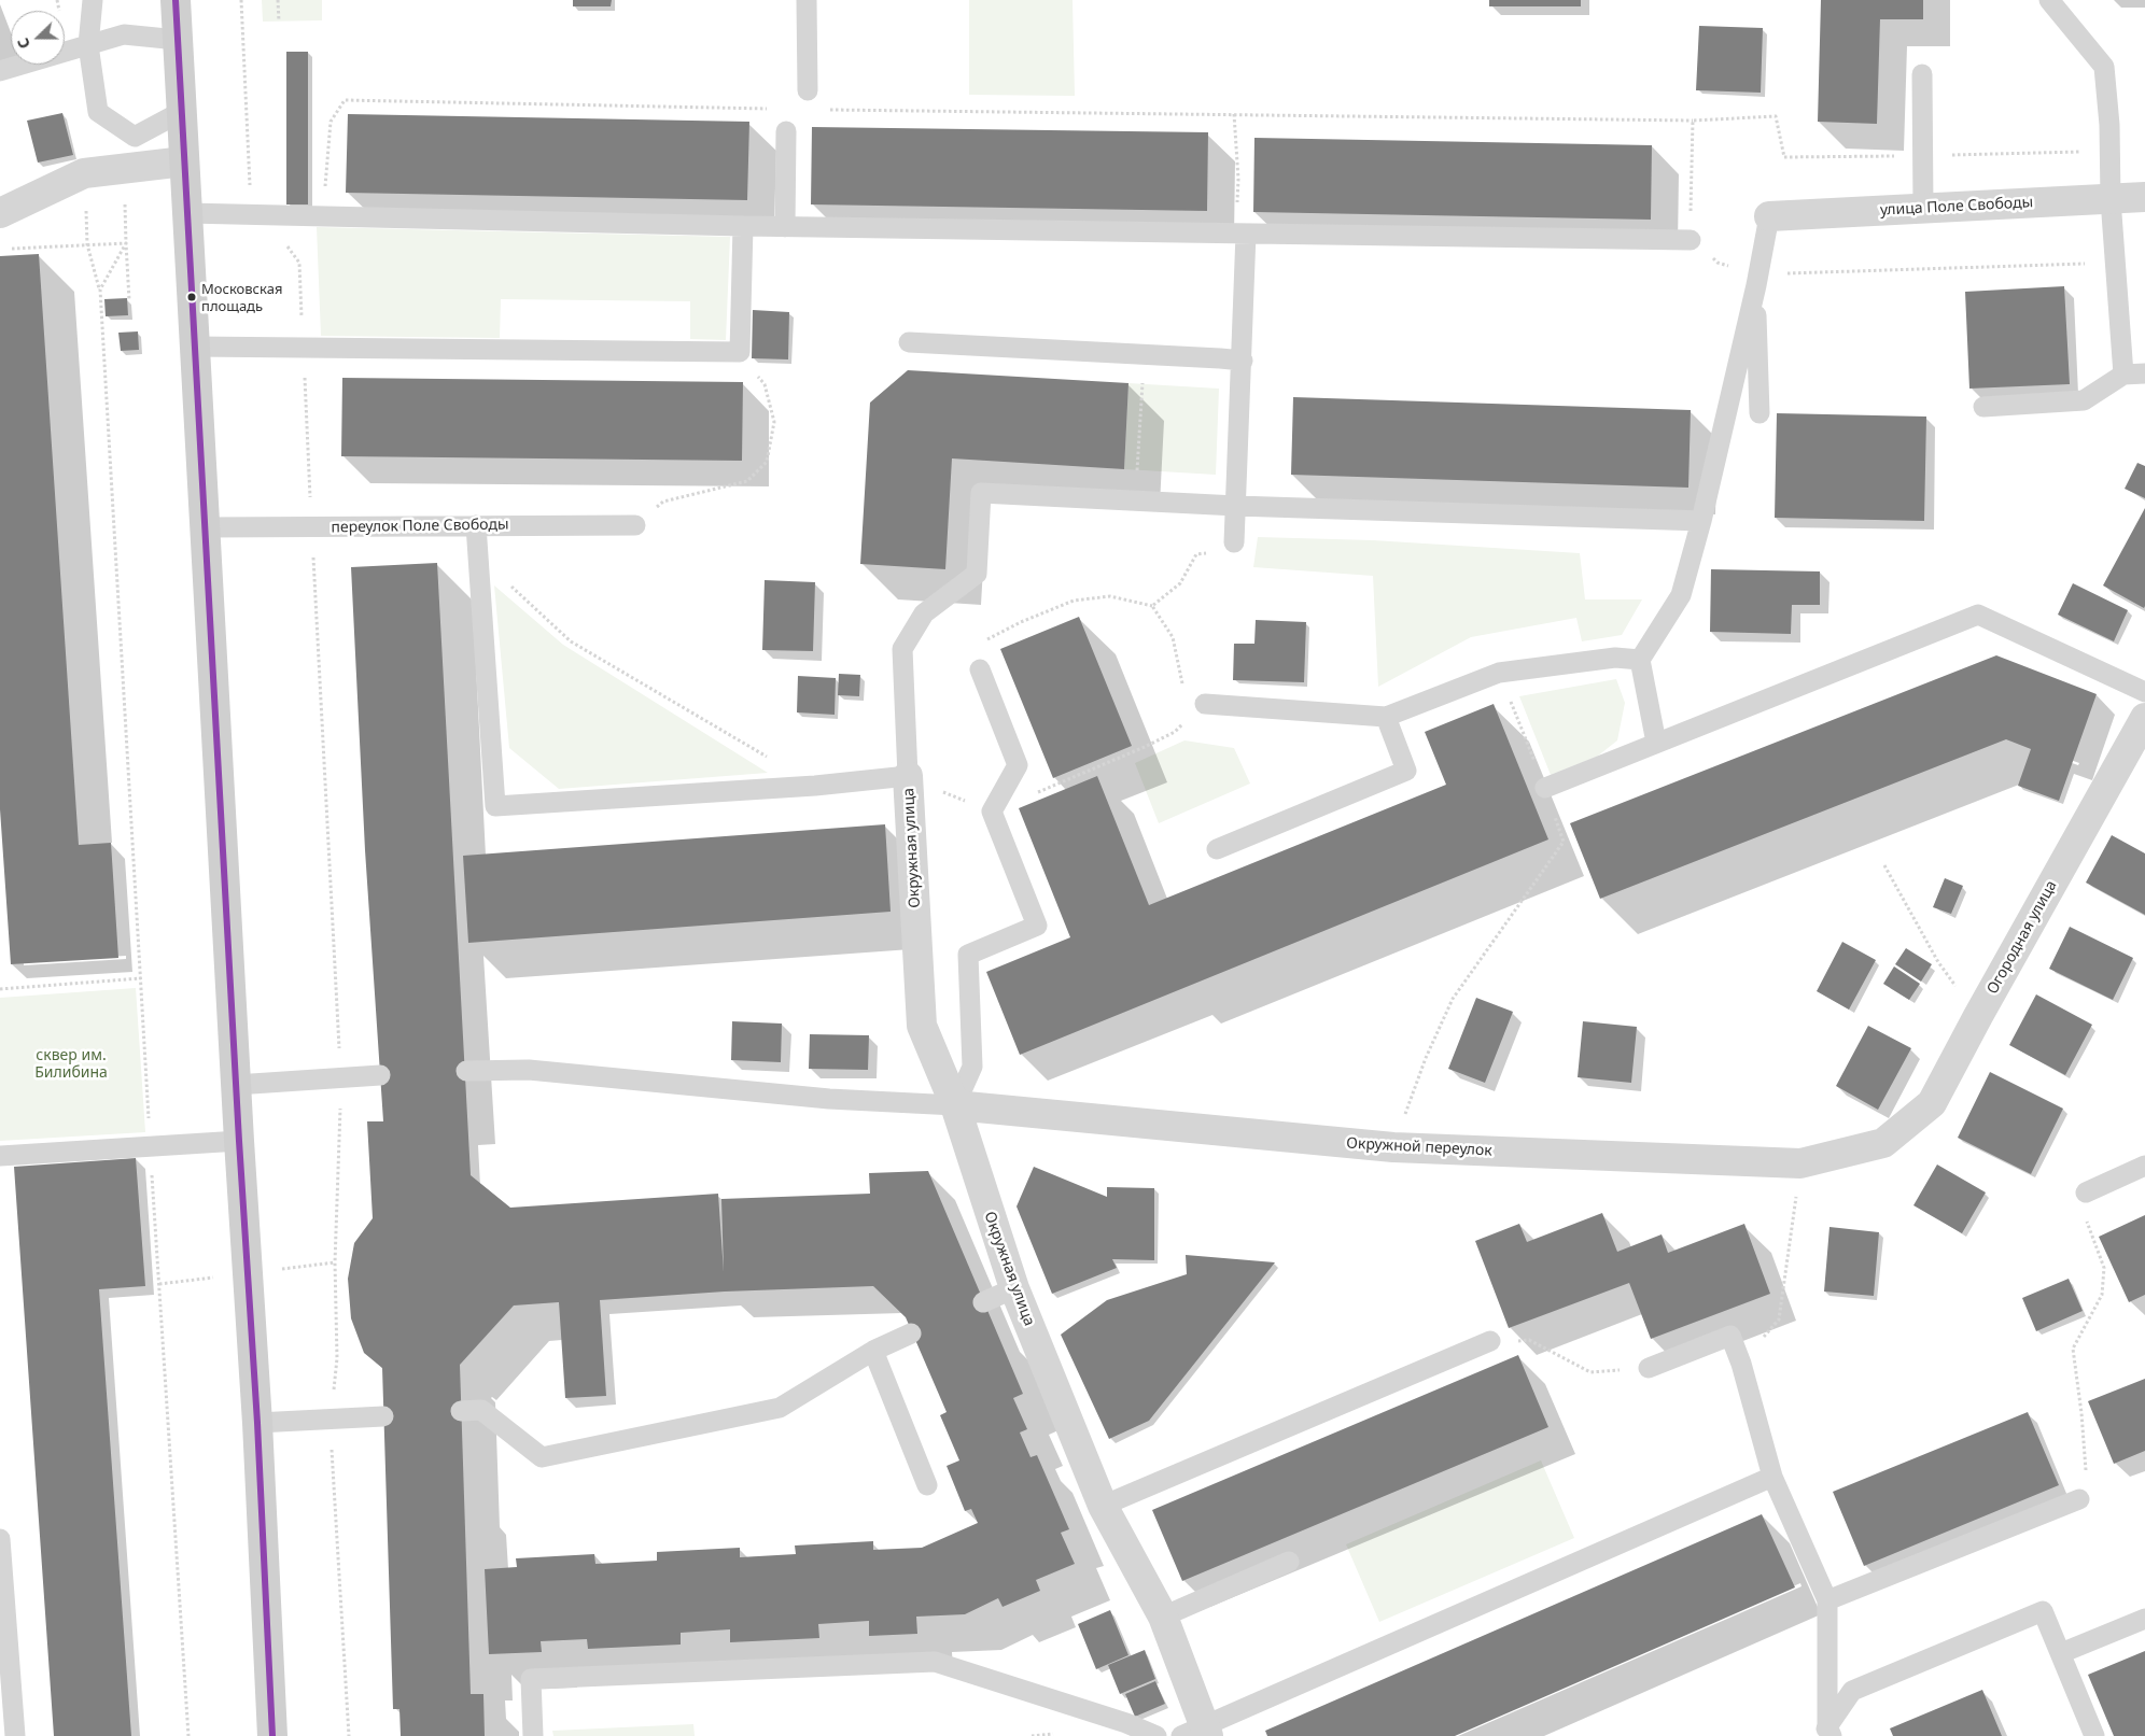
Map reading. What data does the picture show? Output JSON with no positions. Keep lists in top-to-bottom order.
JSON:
{
  "streets": {
    "street": [
      "улица Поле Свободы",
      "Окружная улица",
      "Огородная улица",
      "Окружной переулок"
    ],
    "lane": ["переулок Поле Свободы"]
  },
  "crossings": [
    ["Окружная улица", "Окружной переулок"],
    ["Огородная улица", "Окружной переулок"]
  ],
  "parks": ["сквер им. Билибина"],
  "places": ["Московская площадь"],
  "north": "left"
}
